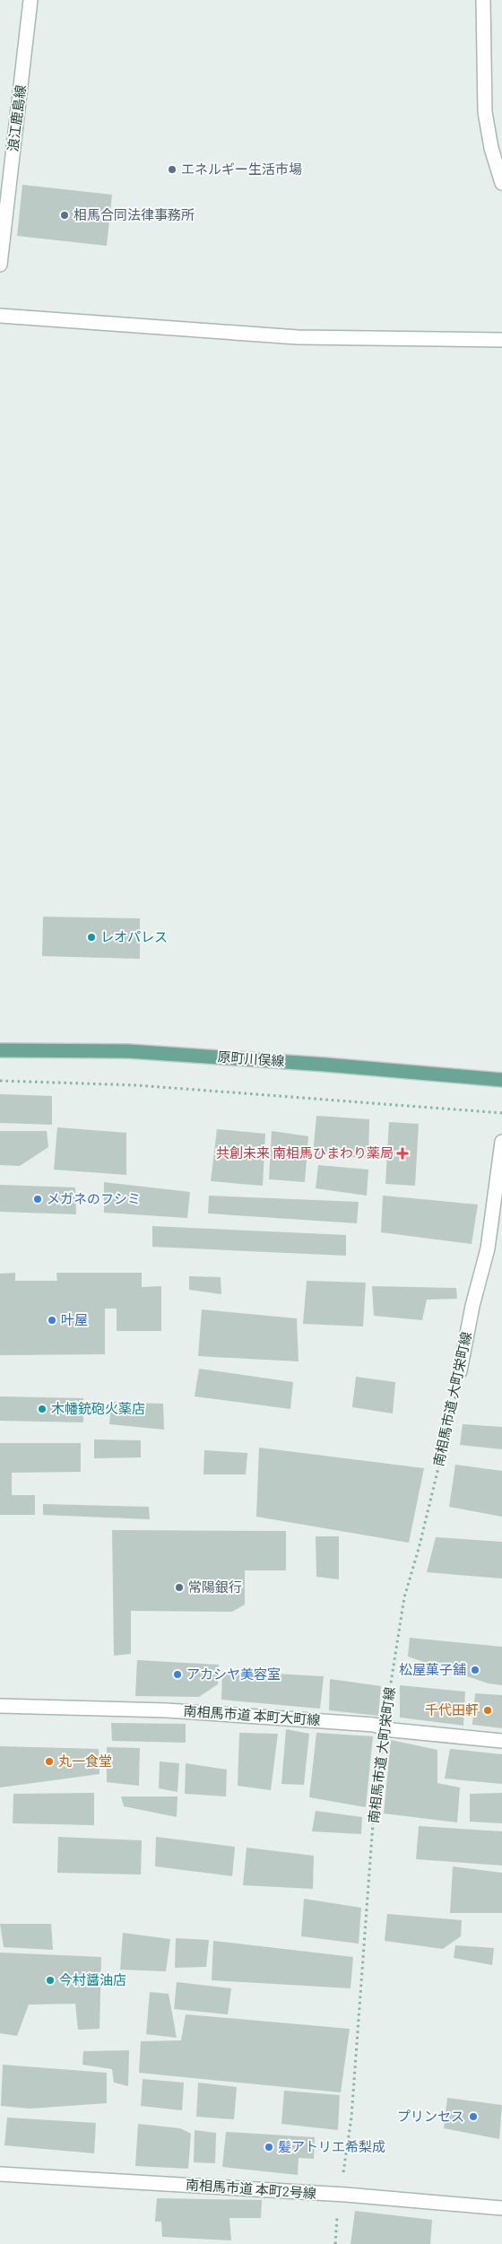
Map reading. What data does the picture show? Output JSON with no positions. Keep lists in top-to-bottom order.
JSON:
{
  "streets": {
    "main road": ["原町川俣線"],
    "street": [
      "浪江鹿島線",
      "南相馬市道 大町栄町線",
      "南相馬市道 本町大町線",
      "南相馬市道 本町2号線"
    ]
  },
  "crossings": [
    ["南相馬市道 大町栄町線", "南相馬市道 本町大町線"],
    ["南相馬市道 大町栄町線", "南相馬市道 本町2号線"]
  ],
  "places": {
    "other": [
      "エネルギー生活市場",
      "相馬合同法律事務所",
      "レオパレス",
      "メガネのフシミ",
      "叶屋",
      "木幡銃砲火薬店",
      "常陽銀行",
      "松屋菓子舗",
      "アカシヤ美容室",
      "千代田軒",
      "丸一食堂",
      "今村醤油店",
      "プリンセス",
      "髪アトリエ希梨成"
    ],
    "health": ["共創未来 南相馬ひまわり薬局"]
  }
}
